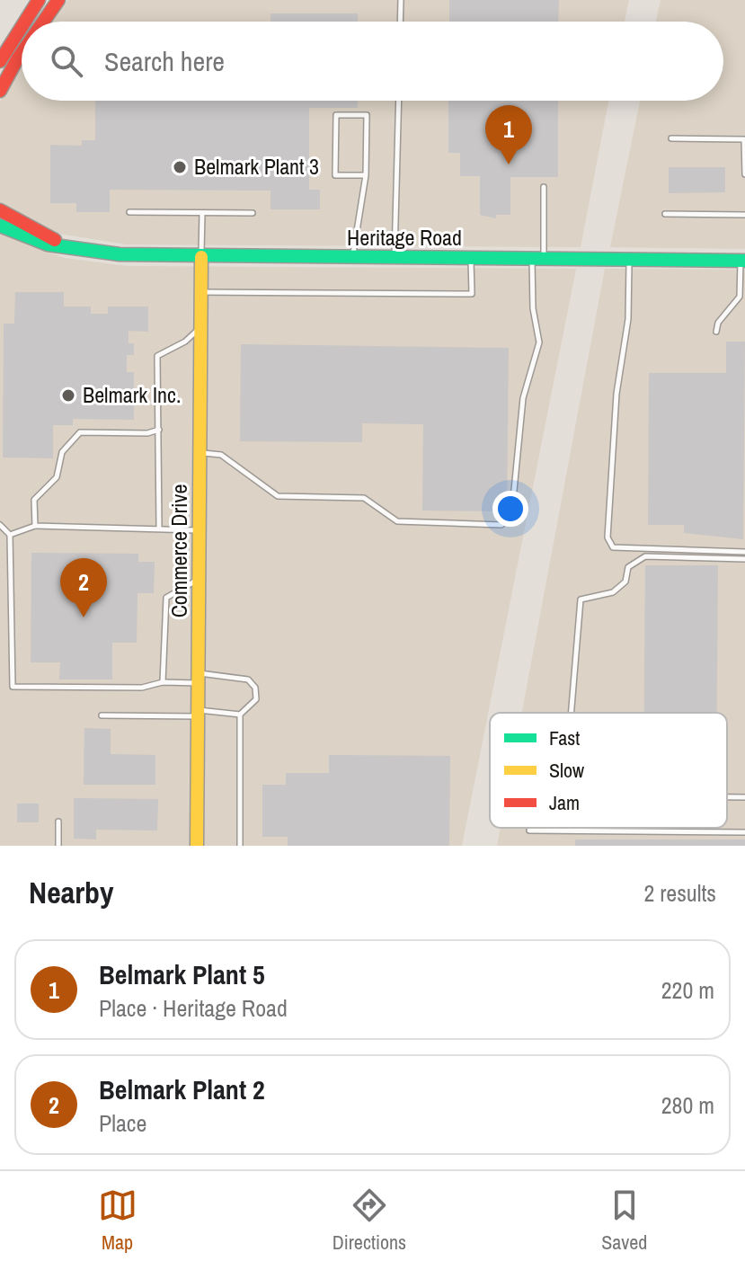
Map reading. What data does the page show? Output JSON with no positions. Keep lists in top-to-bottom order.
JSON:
{
  "streets": {
    "main road": ["Heritage Road", "Commerce Drive"]
  },
  "crossings": [
    ["Heritage Road", "Commerce Drive"]
  ],
  "places": ["Belmark Plant 3", "Belmark Inc."],
  "legend": ["Fast", "Slow", "Jam"],
  "page": {
    "search": "Search here",
    "pins": ["1", "2"],
    "heading": ["Nearby", "2 results"],
    "list": [
      {
        "mark": "1",
        "name": "Belmark Plant 5",
        "note": "Place · Heritage Road",
        "value": "220 m"
      },
      {
        "mark": "2",
        "name": "Belmark Plant 2",
        "note": "Place",
        "value": "280 m"
      }
    ],
    "nav": ["Map", "Directions", "Saved"]
  }
}
